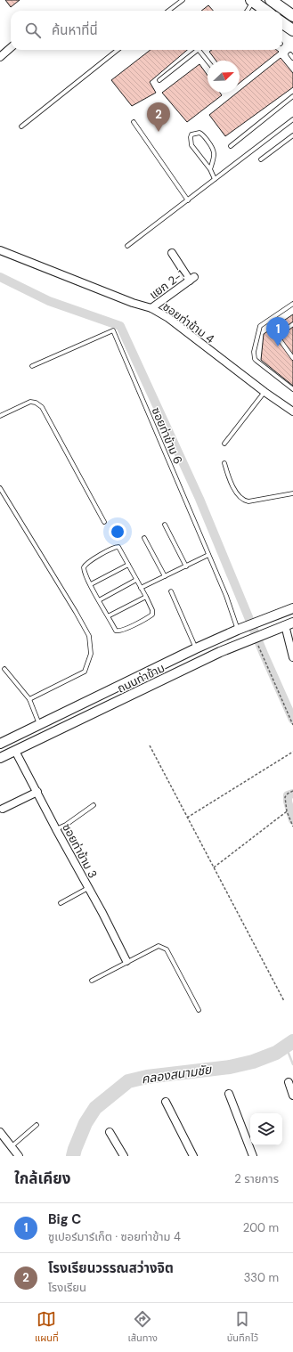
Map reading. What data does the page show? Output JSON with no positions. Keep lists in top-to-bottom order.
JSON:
{
  "streets": {
    "street": [
      "แยก 2-1",
      "ซอยท่าข้าม 4",
      "ถนนท่าข้าม",
      "ซอยท่าข้าม 3"
    ],
    "lane": ["ซอยท่าข้าม 6"]
  },
  "crossings": [
    ["แยก 2-1", "ซอยท่าข้าม 4"],
    ["ซอยท่าข้าม 6", "ถนนท่าข้าม"],
    ["ถนนท่าข้าม", "ซอยท่าข้าม 3"]
  ],
  "water": ["คลองสนามชัย"],
  "north": "top right",
  "page": {
    "search": "ค้นหาที่นี่",
    "pins": ["2", "1"],
    "heading": ["ใกล้เคียง", "2 รายการ"],
    "list": [
      {
        "mark": "1",
        "name": "Big C",
        "note": "ซูเปอร์มาร์เก็ต · ซอยท่าข้าม 4",
        "value": "200 m"
      },
      {
        "mark": "2",
        "name": "โรงเรียนวรรณสว่างจิต",
        "note": "โรงเรียน",
        "value": "330 m"
      }
    ],
    "nav": ["แผนที่", "เส้นทาง", "บันทึกไว้"]
  }
}
